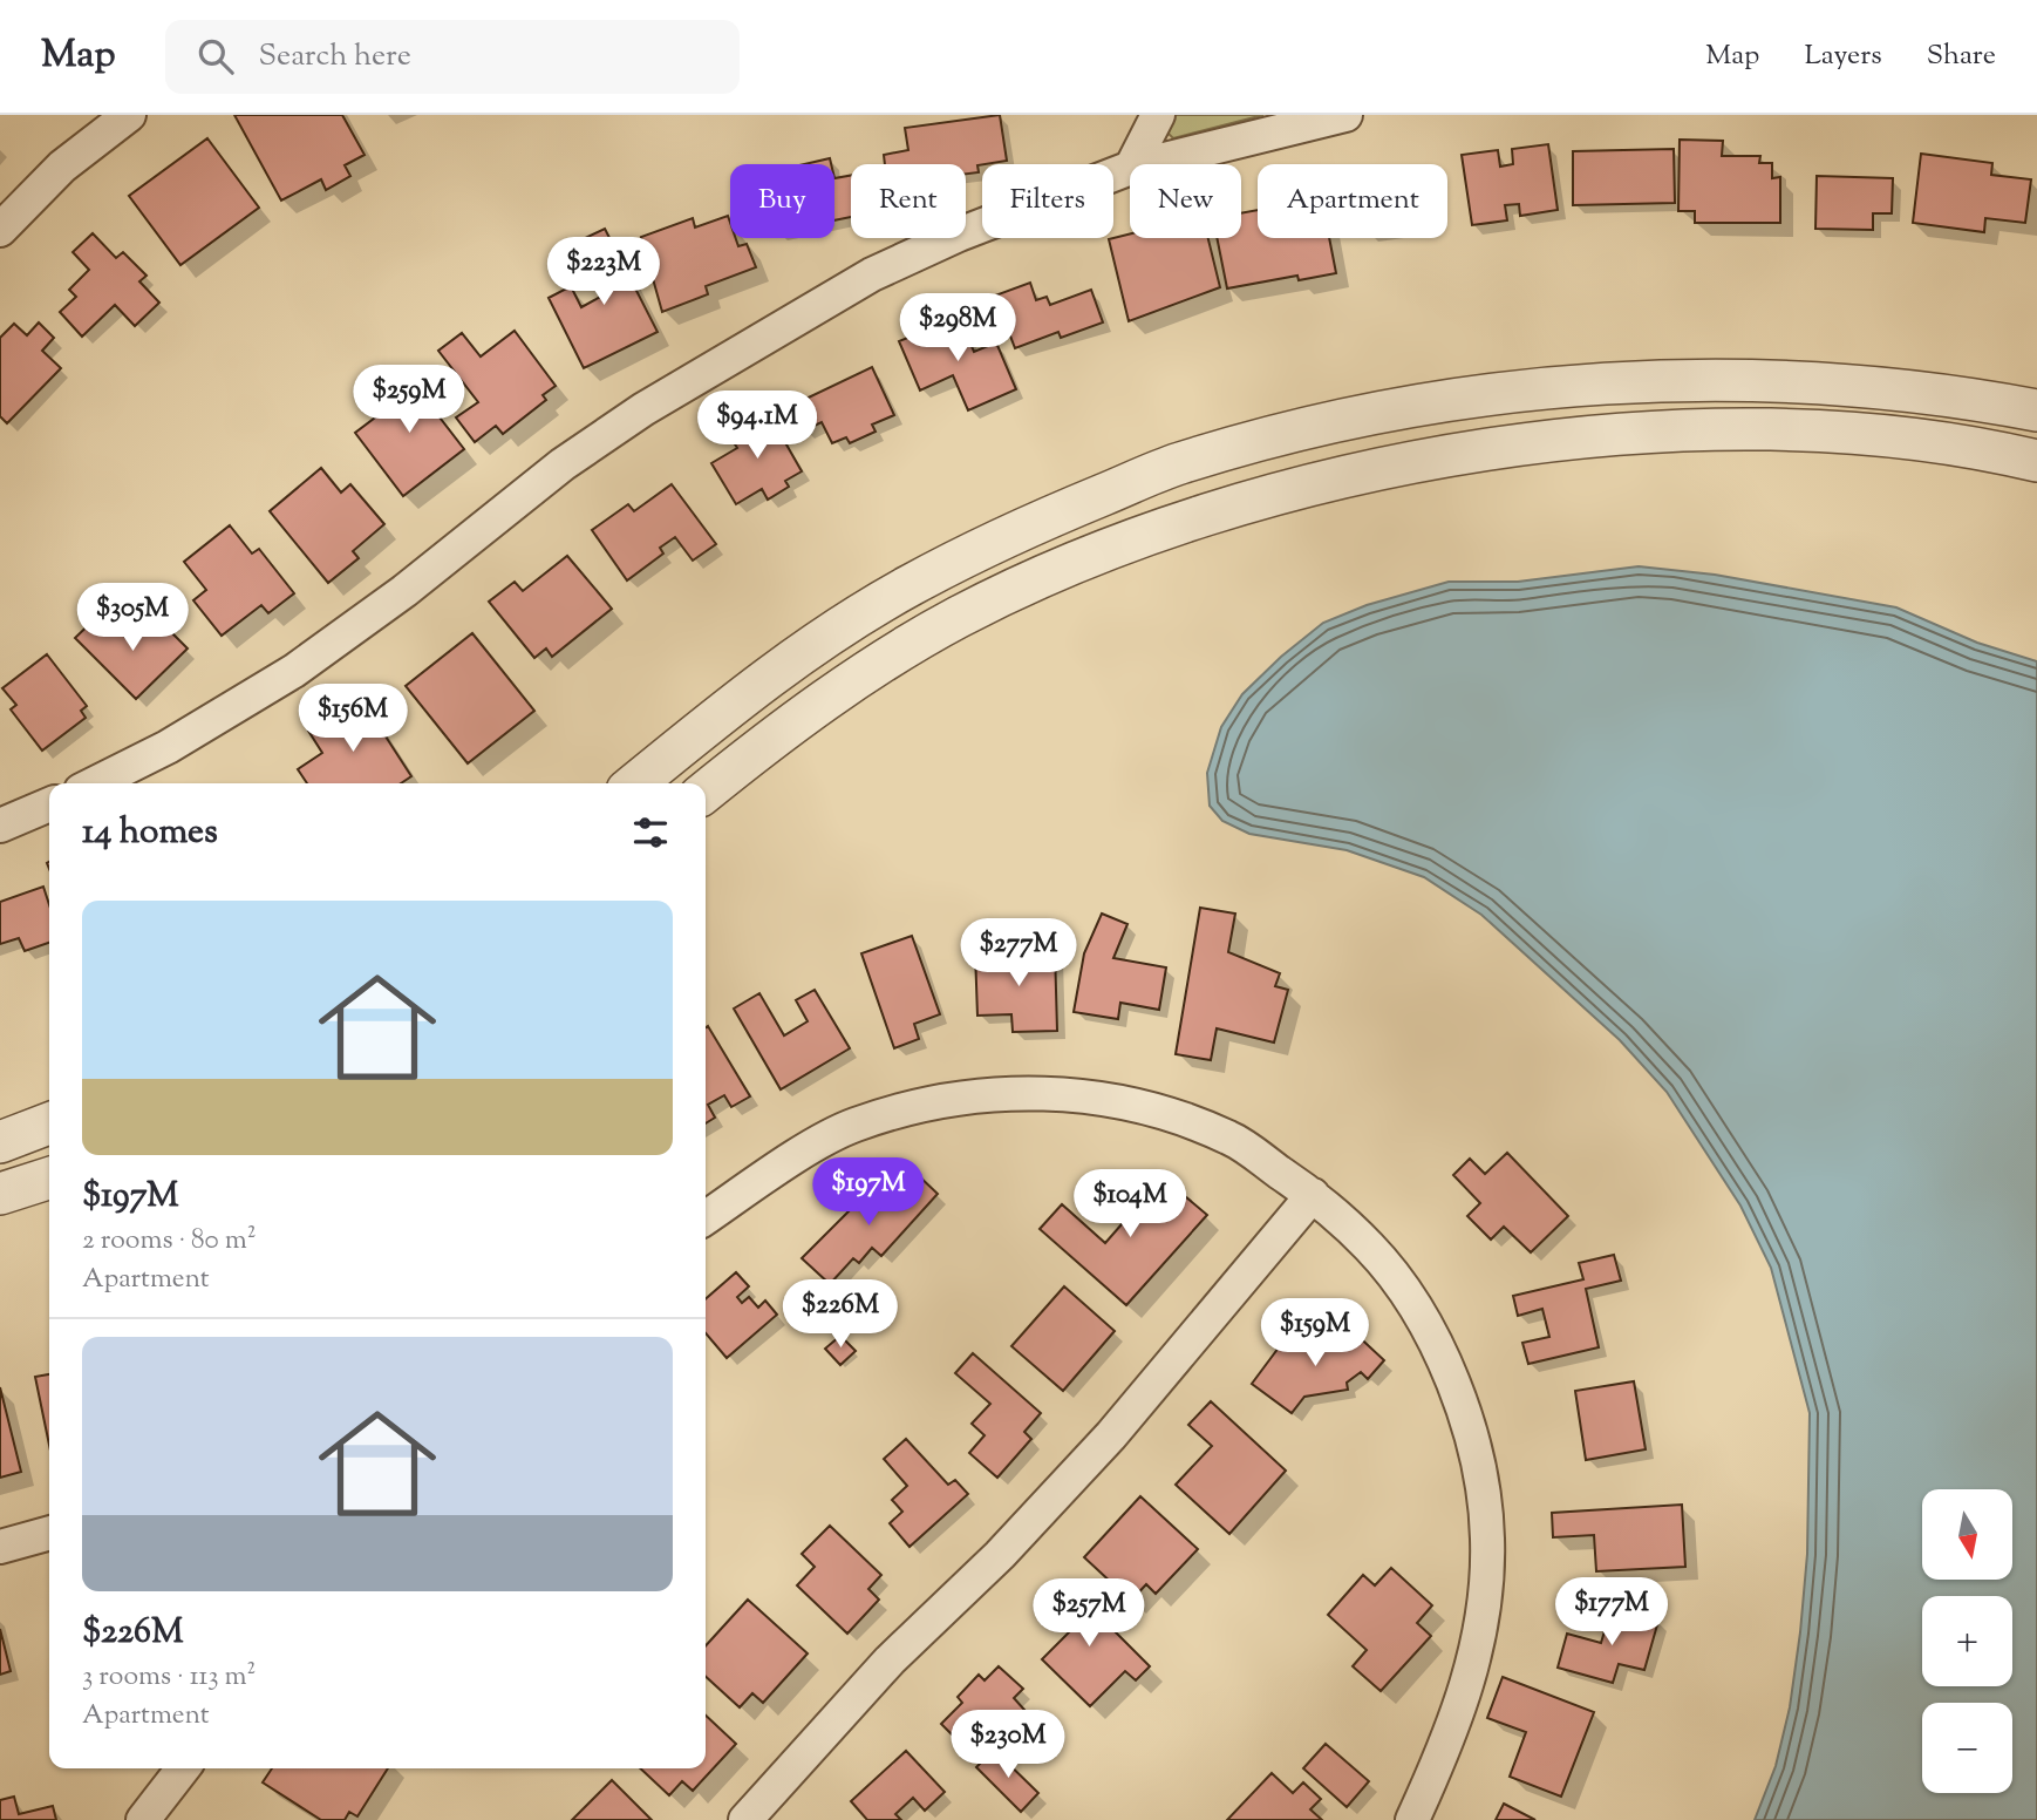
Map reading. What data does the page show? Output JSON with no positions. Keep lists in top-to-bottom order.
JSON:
{
  "north": "bottom",
  "page": {
    "header": "Map",
    "search": "Search here",
    "nav": ["Map", "Layers", "Share"],
    "chip": [
      "Buy",
      "Rent",
      "Filters",
      "New",
      "Apartment"
    ],
    "price": [
      "$223M",
      "$298M",
      "$259M",
      "$94.1M",
      "$305M",
      "$156M",
      "$277M",
      "$197M",
      "$104M",
      "$226M",
      "$159M",
      "$177M",
      "$257M",
      "$230M"
    ],
    "heading": "14 homes",
    "list": [
      {
        "name": "$197M",
        "note": "2 rooms · 80 m² · Apartment"
      },
      {
        "name": "$226M",
        "note": "3 rooms · 113 m² · Apartment"
      }
    ],
    "map_buttons": ["+", "−"]
  }
}
